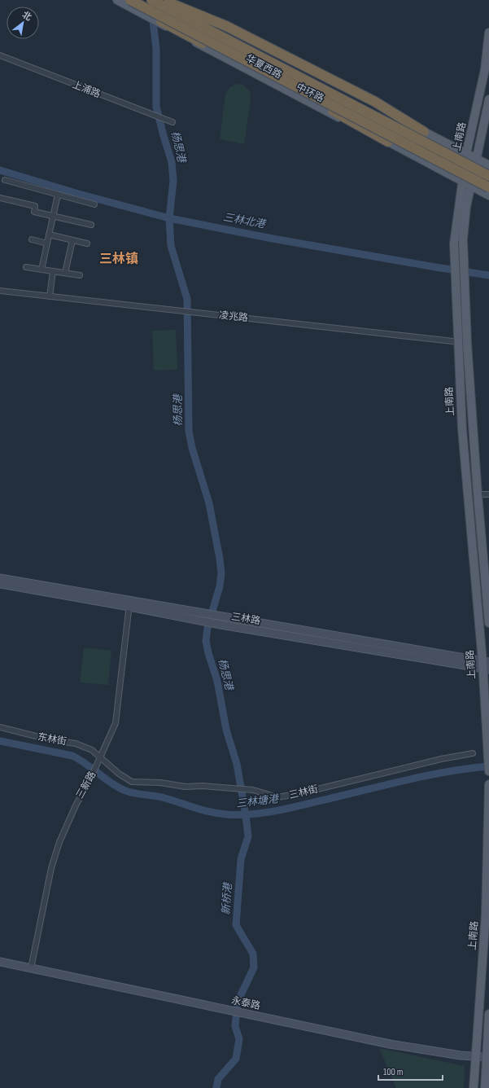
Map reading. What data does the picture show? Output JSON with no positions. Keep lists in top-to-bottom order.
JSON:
{
  "streets": {
    "highway": ["中环路"],
    "main road": [
      "华夏西路",
      "上南路",
      "三林路",
      "永泰路"
    ],
    "street": [
      "上浦路",
      "凌兆路",
      "东林街",
      "三新路",
      "三林街"
    ]
  },
  "crossings": [
    ["华夏西路", "上南路"],
    ["上南路", "凌兆路"],
    ["上南路", "三林路"],
    ["上南路", "永泰路"],
    ["三林路", "三新路"],
    ["东林街", "三新路"],
    ["东林街", "三林街"],
    ["三新路", "三林街"],
    ["三新路", "永泰路"]
  ],
  "districts": ["三林镇"],
  "water": [
    "杨思港",
    "三林北港",
    "三林塘港",
    "新桥港"
  ],
  "scale_bar": "100 m",
  "north": "top right"
}
